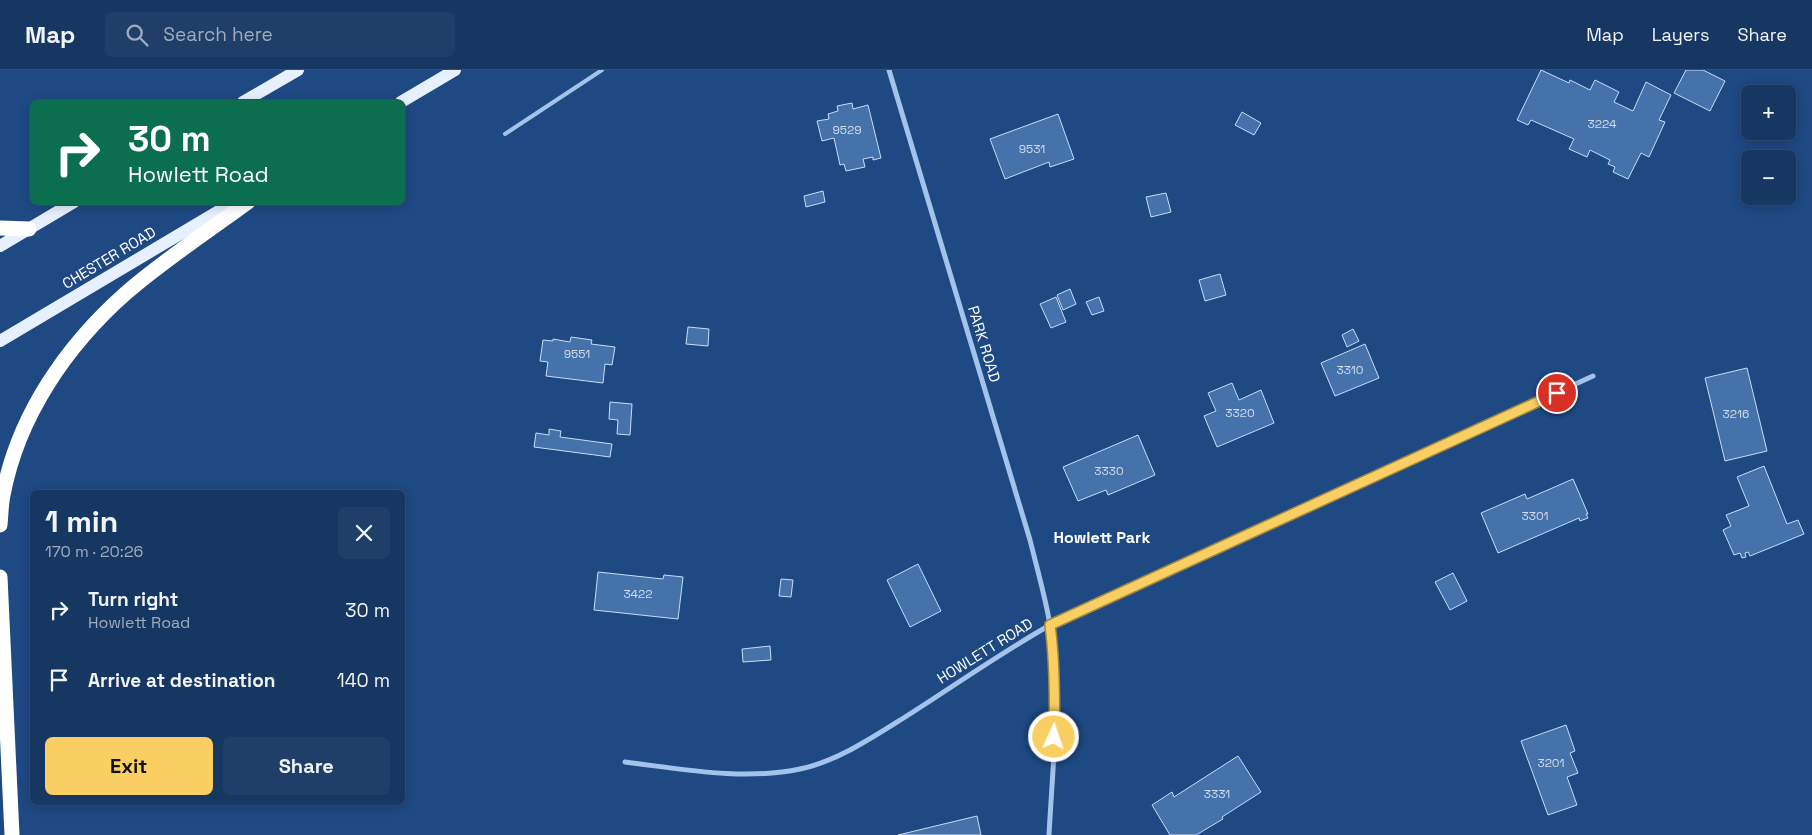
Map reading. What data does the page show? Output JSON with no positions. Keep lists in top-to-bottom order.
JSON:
{
  "streets": {
    "main road": ["CHESTER ROAD"],
    "street": ["PARK ROAD", "HOWLETT ROAD"]
  },
  "crossings": [
    ["PARK ROAD", "HOWLETT ROAD"]
  ],
  "districts": ["Howlett Park"],
  "house_numbers": [
    "3224",
    "9529",
    "9531",
    "9551",
    "3310",
    "3320",
    "3216",
    "3330",
    "3301",
    "3422",
    "3201",
    "3331"
  ],
  "page": {
    "header": "Map",
    "search": "Search here",
    "nav": ["Map", "Layers", "Share"],
    "map_buttons": ["+", "−"],
    "turn": ["30 m", "Howlett Road"],
    "heading": ["1 min", "170 m · 20:26"],
    "list": [
      {
        "name": "Turn right",
        "note": "Howlett Road",
        "value": "30 m"
      },
      {
        "name": "Arrive at destination",
        "value": "140 m"
      }
    ],
    "buttons": ["Exit", "Share"]
  }
}
